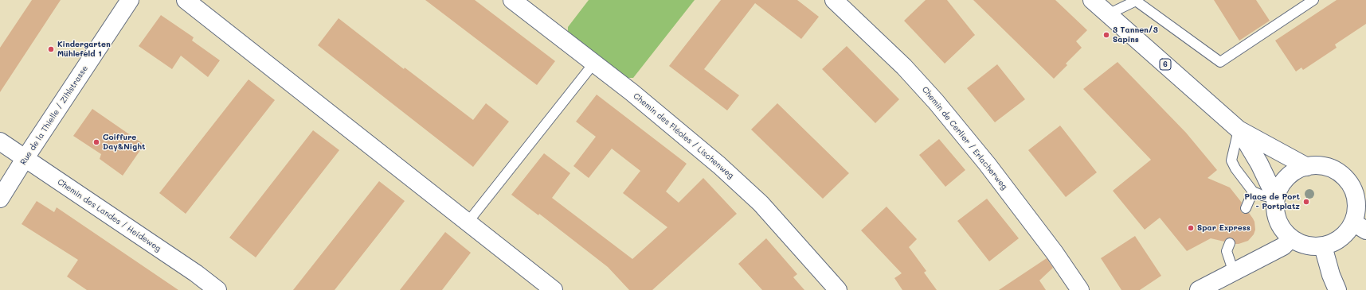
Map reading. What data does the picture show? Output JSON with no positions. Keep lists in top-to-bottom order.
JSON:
{
  "streets": {
    "street": [
      "6",
      "Rue de la Thielle / Zihlstrasse",
      "Chemin des Fléoles / Lischenweg",
      "Chemin de Cerlier / Erlacherweg",
      "Chemin des Landes / Heideweg"
    ]
  },
  "crossings": [
    ["Rue de la Thielle / Zihlstrasse", "Chemin des Landes / Heideweg"]
  ],
  "places": [
    "3 Tannen/3 Sapins",
    "Kindergarten Mühlefeld 1",
    "Coiffure Day&Night",
    "Place de Port - Portplatz",
    "Spar Express"
  ]
}
